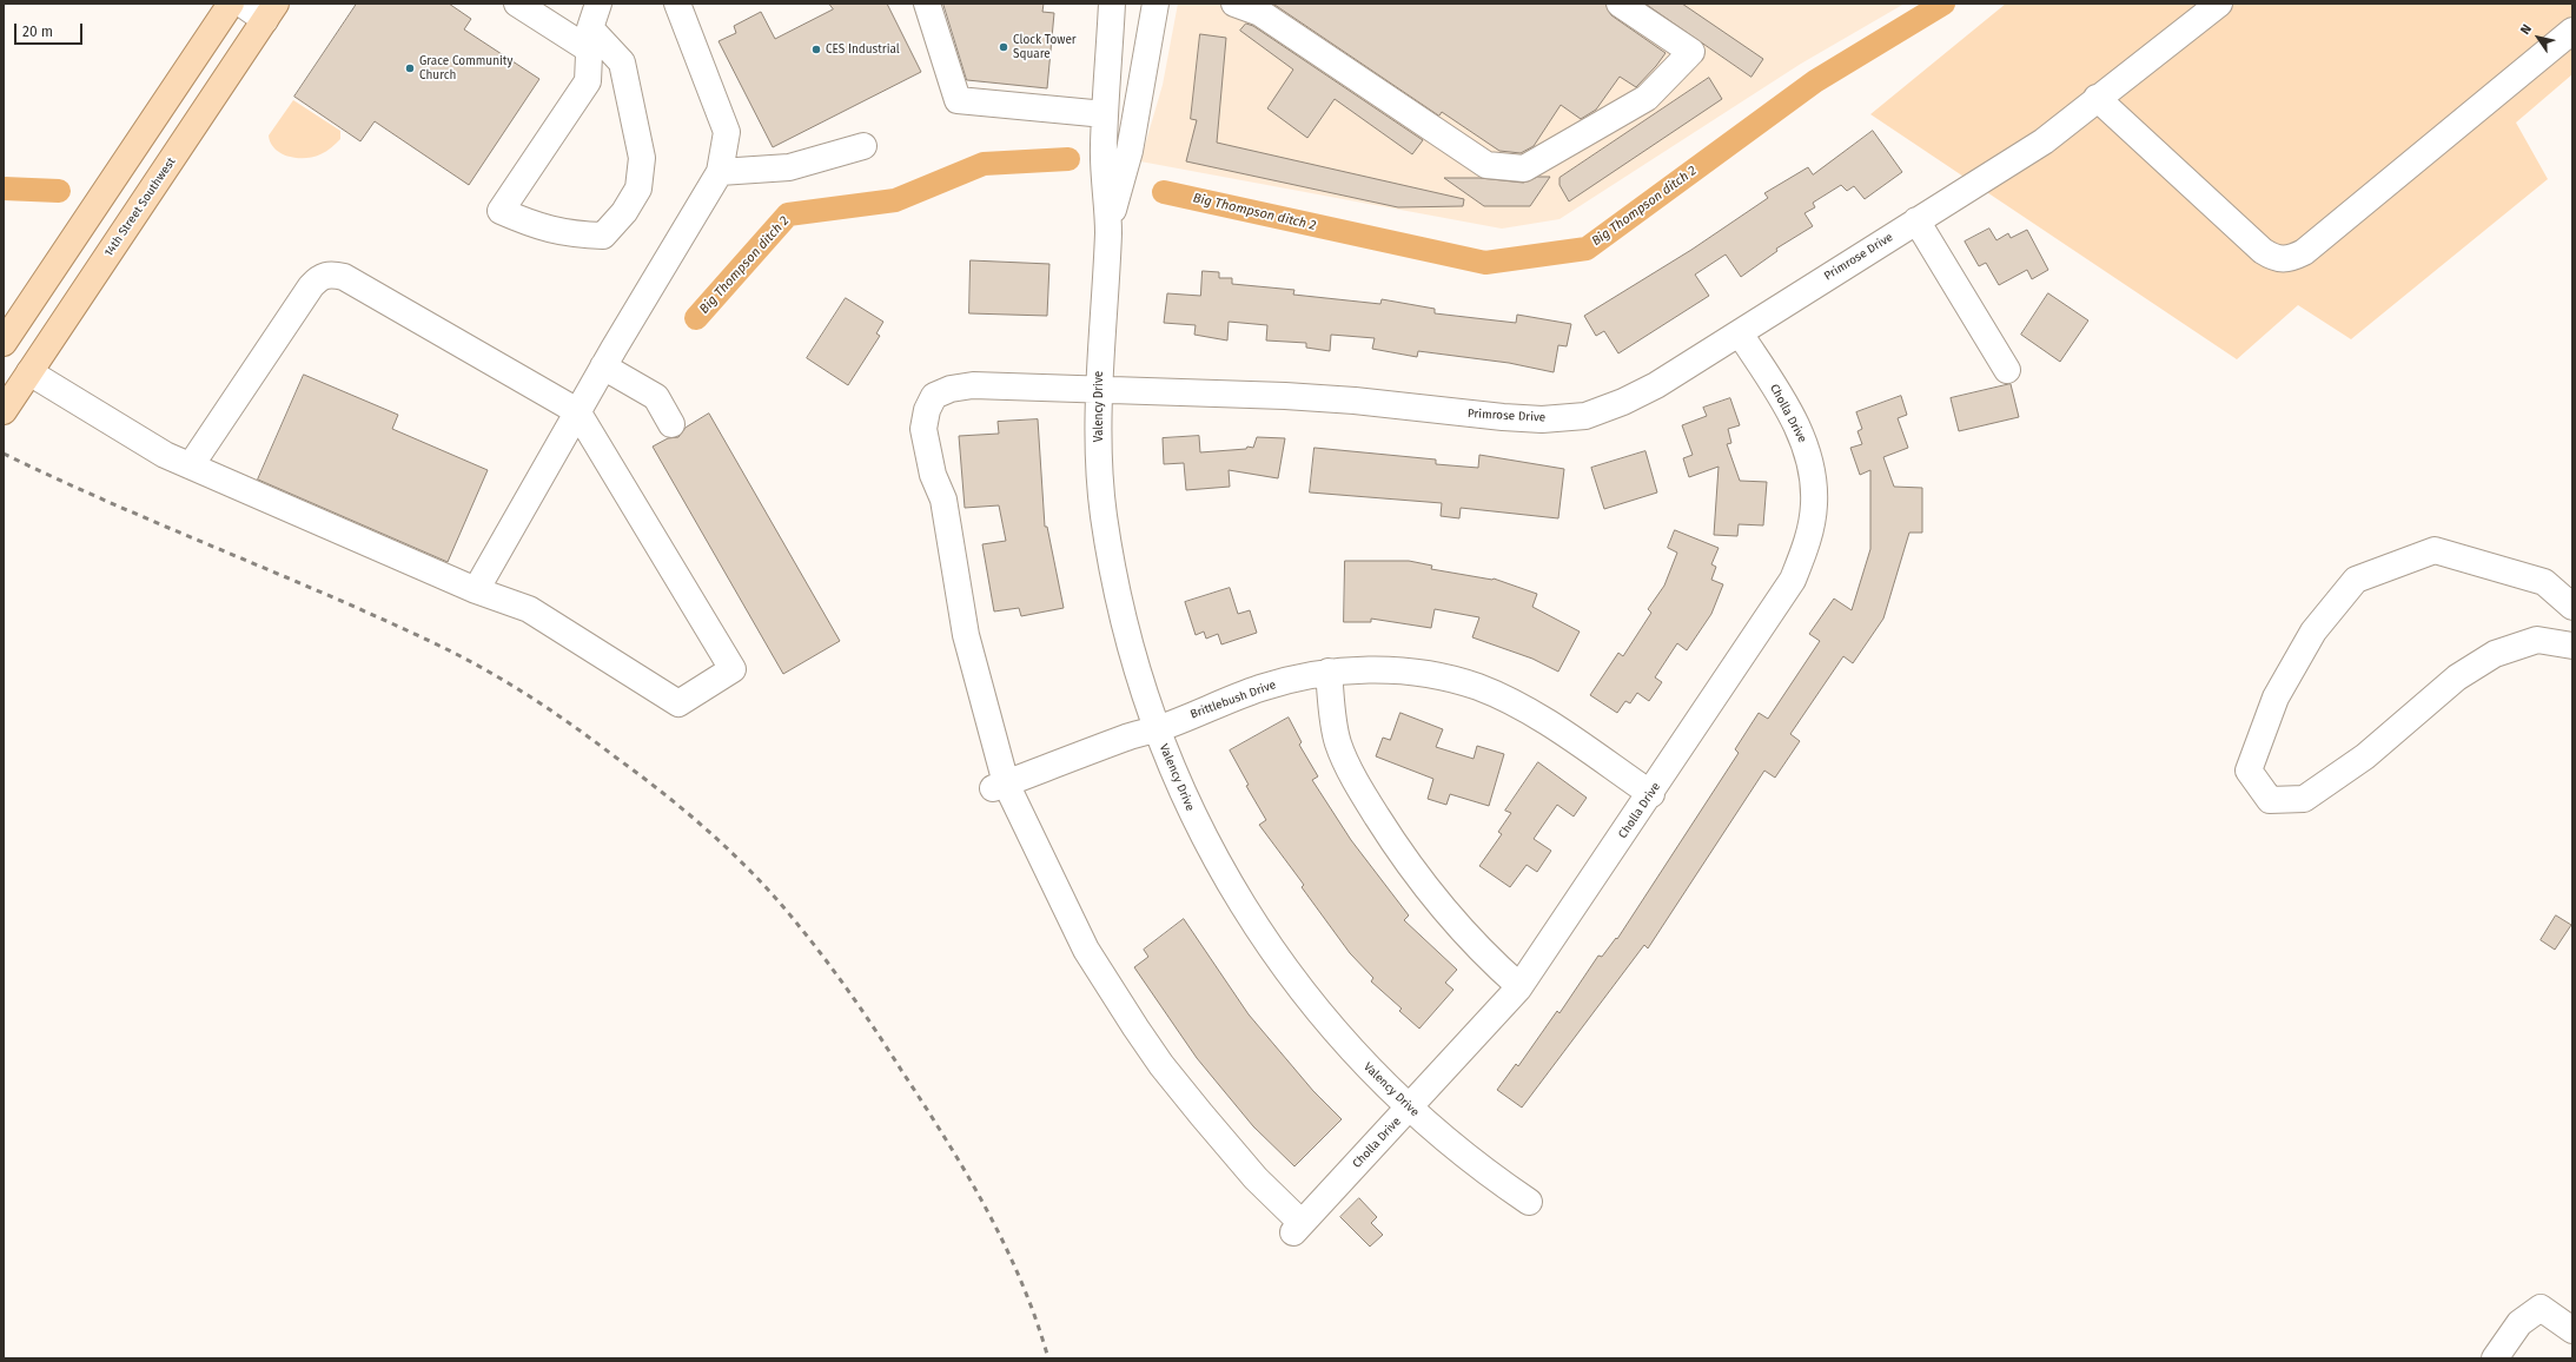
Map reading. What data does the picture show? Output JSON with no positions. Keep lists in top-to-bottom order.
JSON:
{
  "streets": {
    "main road": ["14th Street Southwest"],
    "street": [
      "Primrose Drive",
      "Valency Drive",
      "Cholla Drive",
      "Brittlebush Drive"
    ]
  },
  "crossings": [
    ["Primrose Drive", "Valency Drive"],
    ["Primrose Drive", "Cholla Drive"],
    ["Primrose Drive", "Brittlebush Drive"],
    ["Valency Drive", "Cholla Drive"],
    ["Valency Drive", "Brittlebush Drive"],
    ["Cholla Drive", "Brittlebush Drive"]
  ],
  "water": ["Big Thompson ditch 2"],
  "places": ["Clock Tower Square", "CES Industrial", "Grace Community Church"],
  "scale_bar": "20 m",
  "north": "top left"
}
